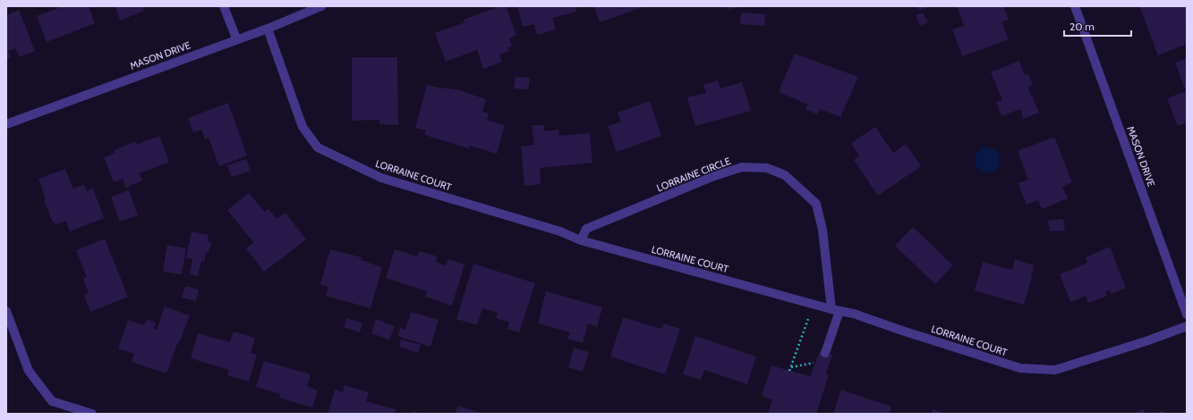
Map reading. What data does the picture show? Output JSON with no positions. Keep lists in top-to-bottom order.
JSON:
{
  "streets": {
    "street": ["MASON DRIVE", "LORRAINE CIRCLE", "LORRAINE COURT"]
  },
  "crossings": [
    ["MASON DRIVE", "LORRAINE COURT"],
    ["LORRAINE CIRCLE", "LORRAINE COURT"]
  ],
  "scale_bar": "20 m"
}
